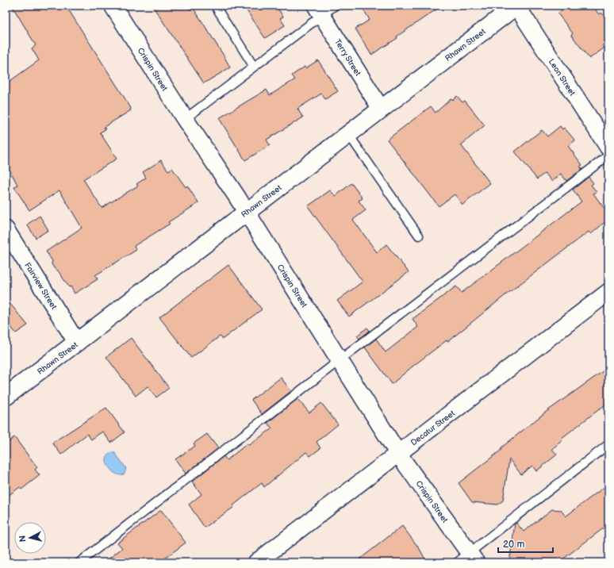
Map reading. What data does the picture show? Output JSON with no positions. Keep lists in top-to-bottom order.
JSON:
{
  "streets": {
    "main road": ["Rhawn Street"],
    "street": [
      "Terry Street",
      "Crispin Street",
      "Leon Street",
      "Fairview Street",
      "Decatur Street"
    ]
  },
  "crossings": [
    ["Rhawn Street", "Terry Street"],
    ["Rhawn Street", "Crispin Street"],
    ["Rhawn Street", "Leon Street"],
    ["Rhawn Street", "Fairview Street"],
    ["Crispin Street", "Decatur Street"]
  ],
  "scale_bar": "20 m",
  "north": "left"
}
